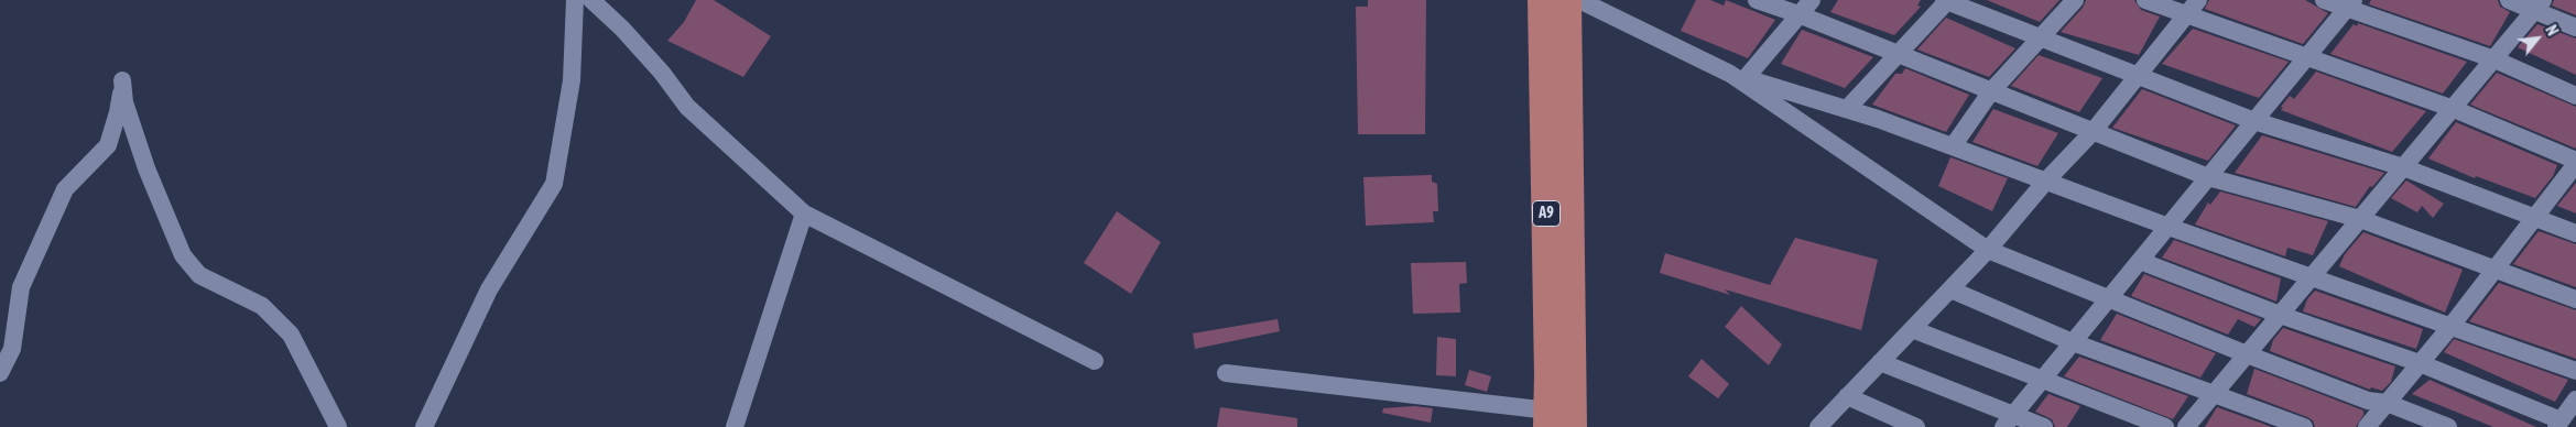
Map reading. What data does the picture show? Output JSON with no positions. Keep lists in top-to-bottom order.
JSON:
{
  "streets": {
    "highway": ["A9"]
  },
  "north": "top right"
}
